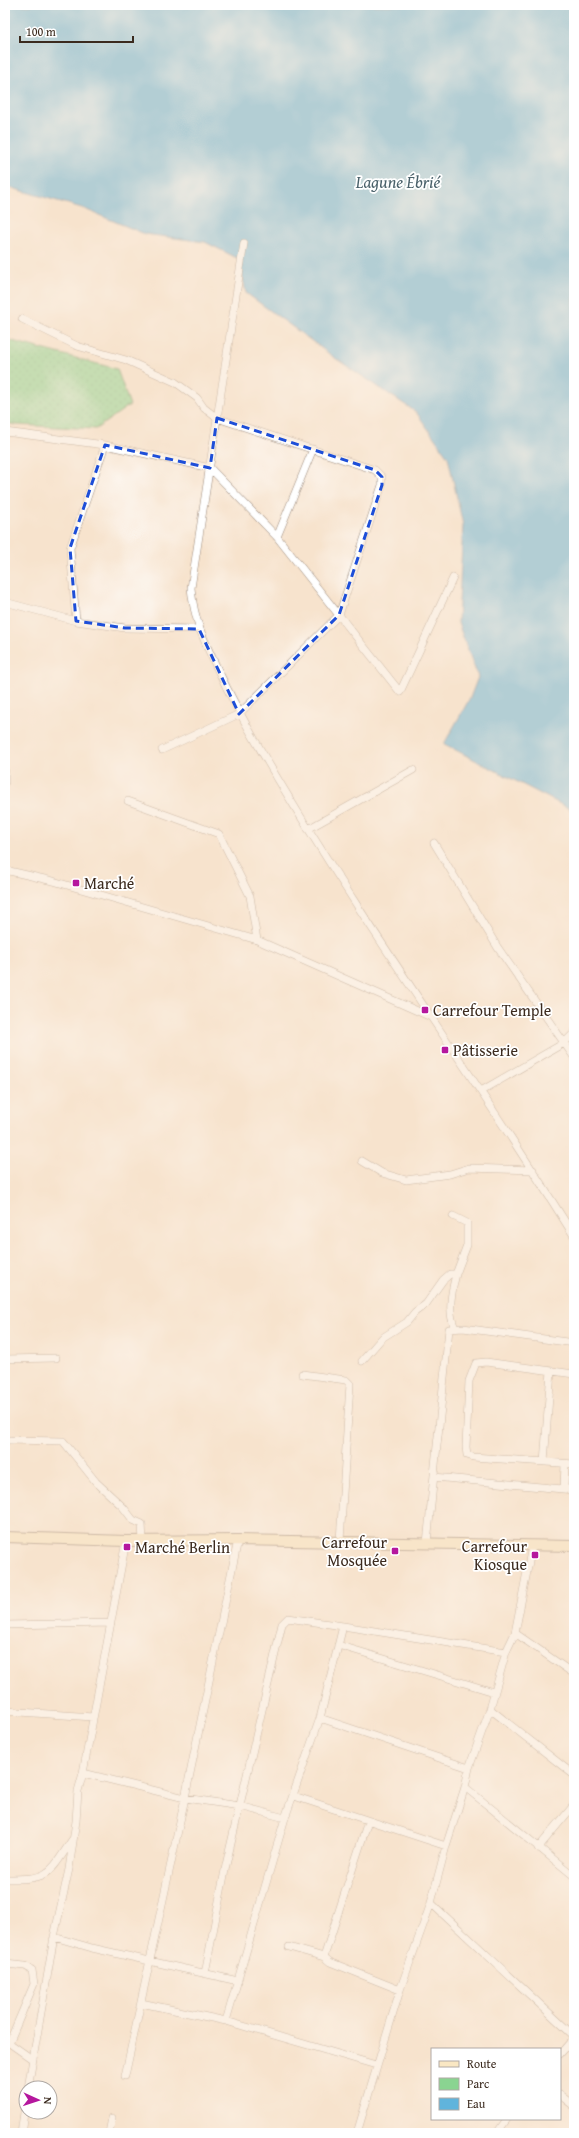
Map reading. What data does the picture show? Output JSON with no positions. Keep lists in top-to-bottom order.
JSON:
{
  "water": ["Lagune Ébrié"],
  "places": {
    "transit": [
      "Marché",
      "Carrefour Temple",
      "Pâtisserie",
      "Marché Berlin",
      "Carrefour Mosquée",
      "Carrefour Kiosque"
    ]
  },
  "legend": ["Route", "Parc", "Eau"],
  "scale_bar": "100 m",
  "north": "right"
}
